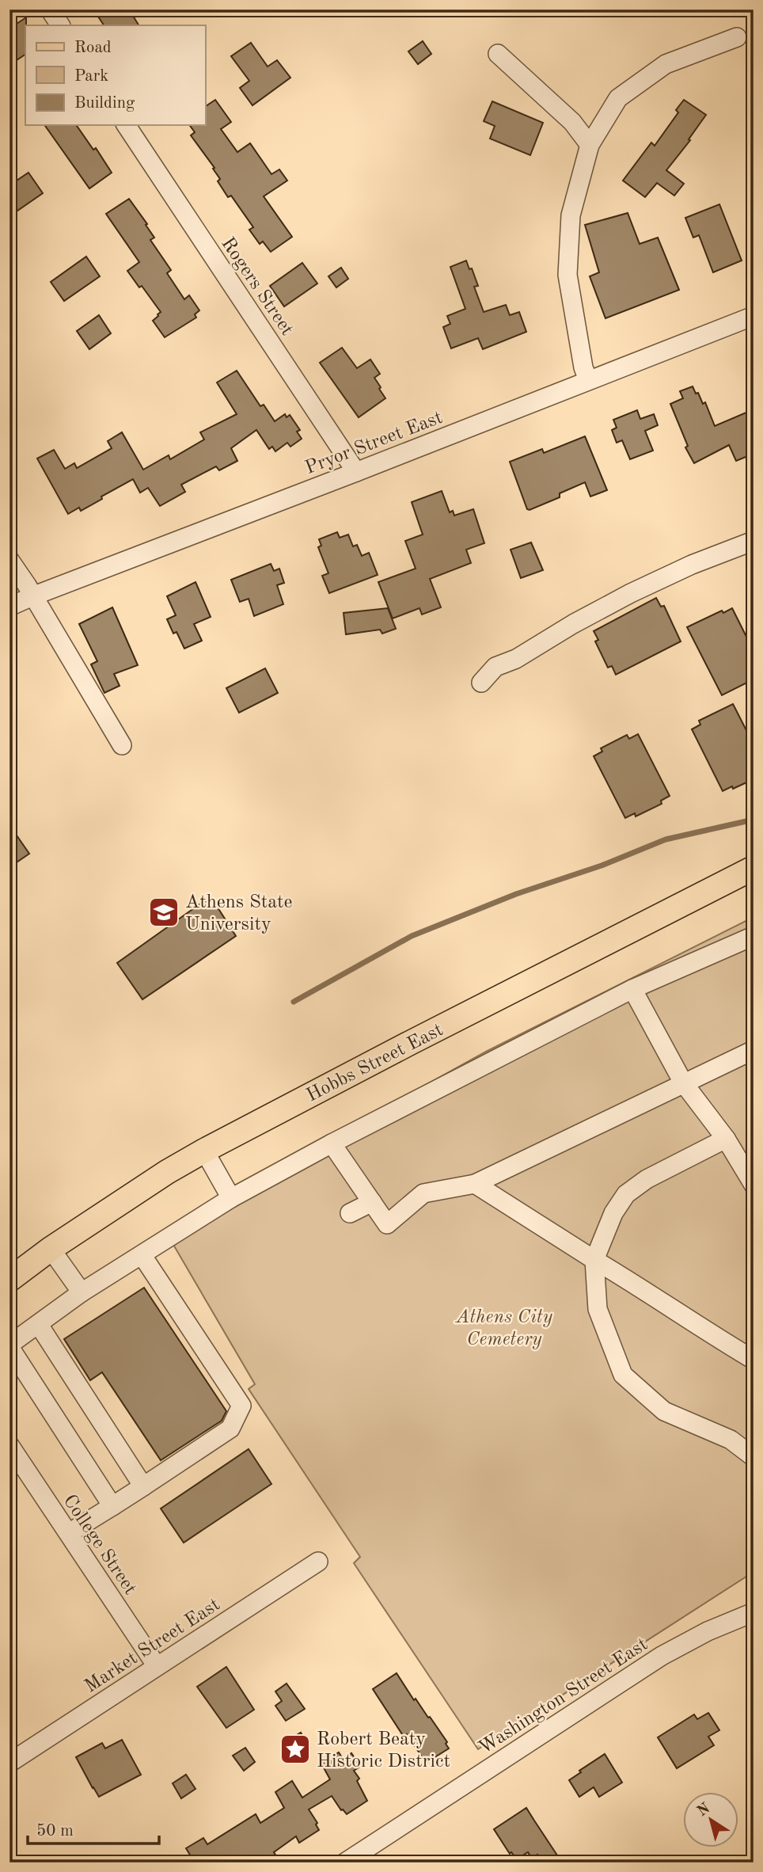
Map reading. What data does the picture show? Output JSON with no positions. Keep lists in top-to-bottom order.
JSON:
{
  "streets": {
    "main road": ["Hobbs Street East"],
    "street": [
      "Rogers Street",
      "Pryor Street East",
      "College Street",
      "Market Street East",
      "Washington Street East"
    ]
  },
  "crossings": [
    ["Rogers Street", "Pryor Street East"],
    ["College Street", "Market Street East"]
  ],
  "parks": ["Athens City Cemetery"],
  "places": {
    "school or university": ["Athens State University"],
    "place": ["Robert Beaty Historic District"]
  },
  "legend": ["Road", "Park", "Building"],
  "scale_bar": "50 m",
  "north": "top left"
}
